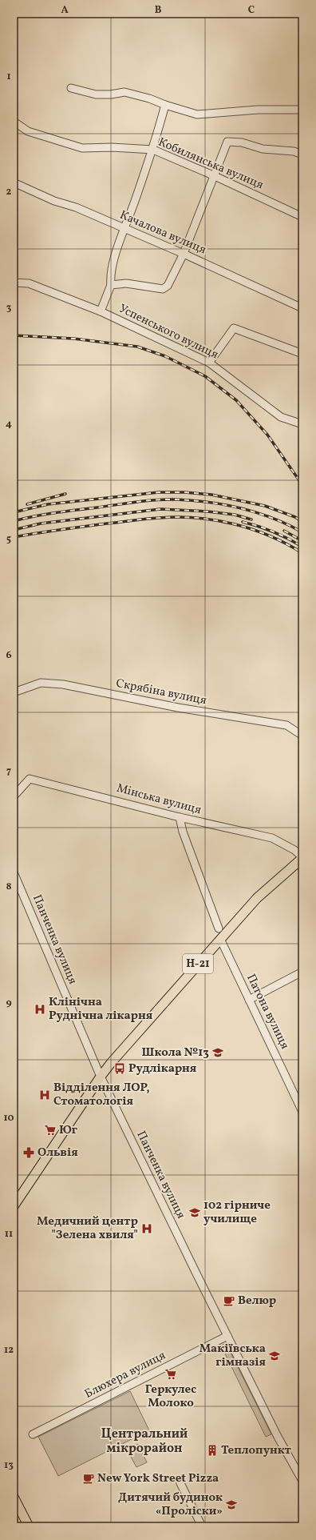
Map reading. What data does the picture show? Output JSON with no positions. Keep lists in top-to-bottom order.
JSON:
{
  "streets": {
    "main road": ["Н-21"],
    "street": [
      "Кобилянська вулиця",
      "Качалова вулиця",
      "Успенського вулиця",
      "Скрябіна вулиця",
      "Мінська вулиця",
      "Панченка вулиця",
      "Патона вулиця",
      "Блюхера вулиця"
    ]
  },
  "crossings": [
    ["Мінська вулиця", "Н-21"],
    ["Панченка вулиця", "Н-21"],
    ["Панченка вулиця", "Блюхера вулиця"],
    ["Н-21", "Патона вулиця"]
  ],
  "districts": ["Центральний мікрорайон"],
  "places": {
    "hospital": ["Клінічна Руднічна лікарня", "Відділення ЛОР, Стоматологія", "Медичний центр \"Зелена хвиля\""],
    "school or university": [
      "Школа №13",
      "102 гірниче училище",
      "Макіївська гімназія",
      "Дитячий будинок «Проліски»"
    ],
    "bus stop": ["Рудлікарня"],
    "supermarket": ["Юг", "Геркулес Молоко"],
    "pharmacy": ["Ольвія"],
    "cafe": ["Велюр", "New York Street Pizza"],
    "building": ["Теплопункт"]
  },
  "grid": {
    "columns": ["A", "B", "C"],
    "rows": [
      "1",
      "2",
      "3",
      "4",
      "5",
      "6",
      "7",
      "8",
      "9",
      "10",
      "11",
      "12",
      "13"
    ]
  }
}
